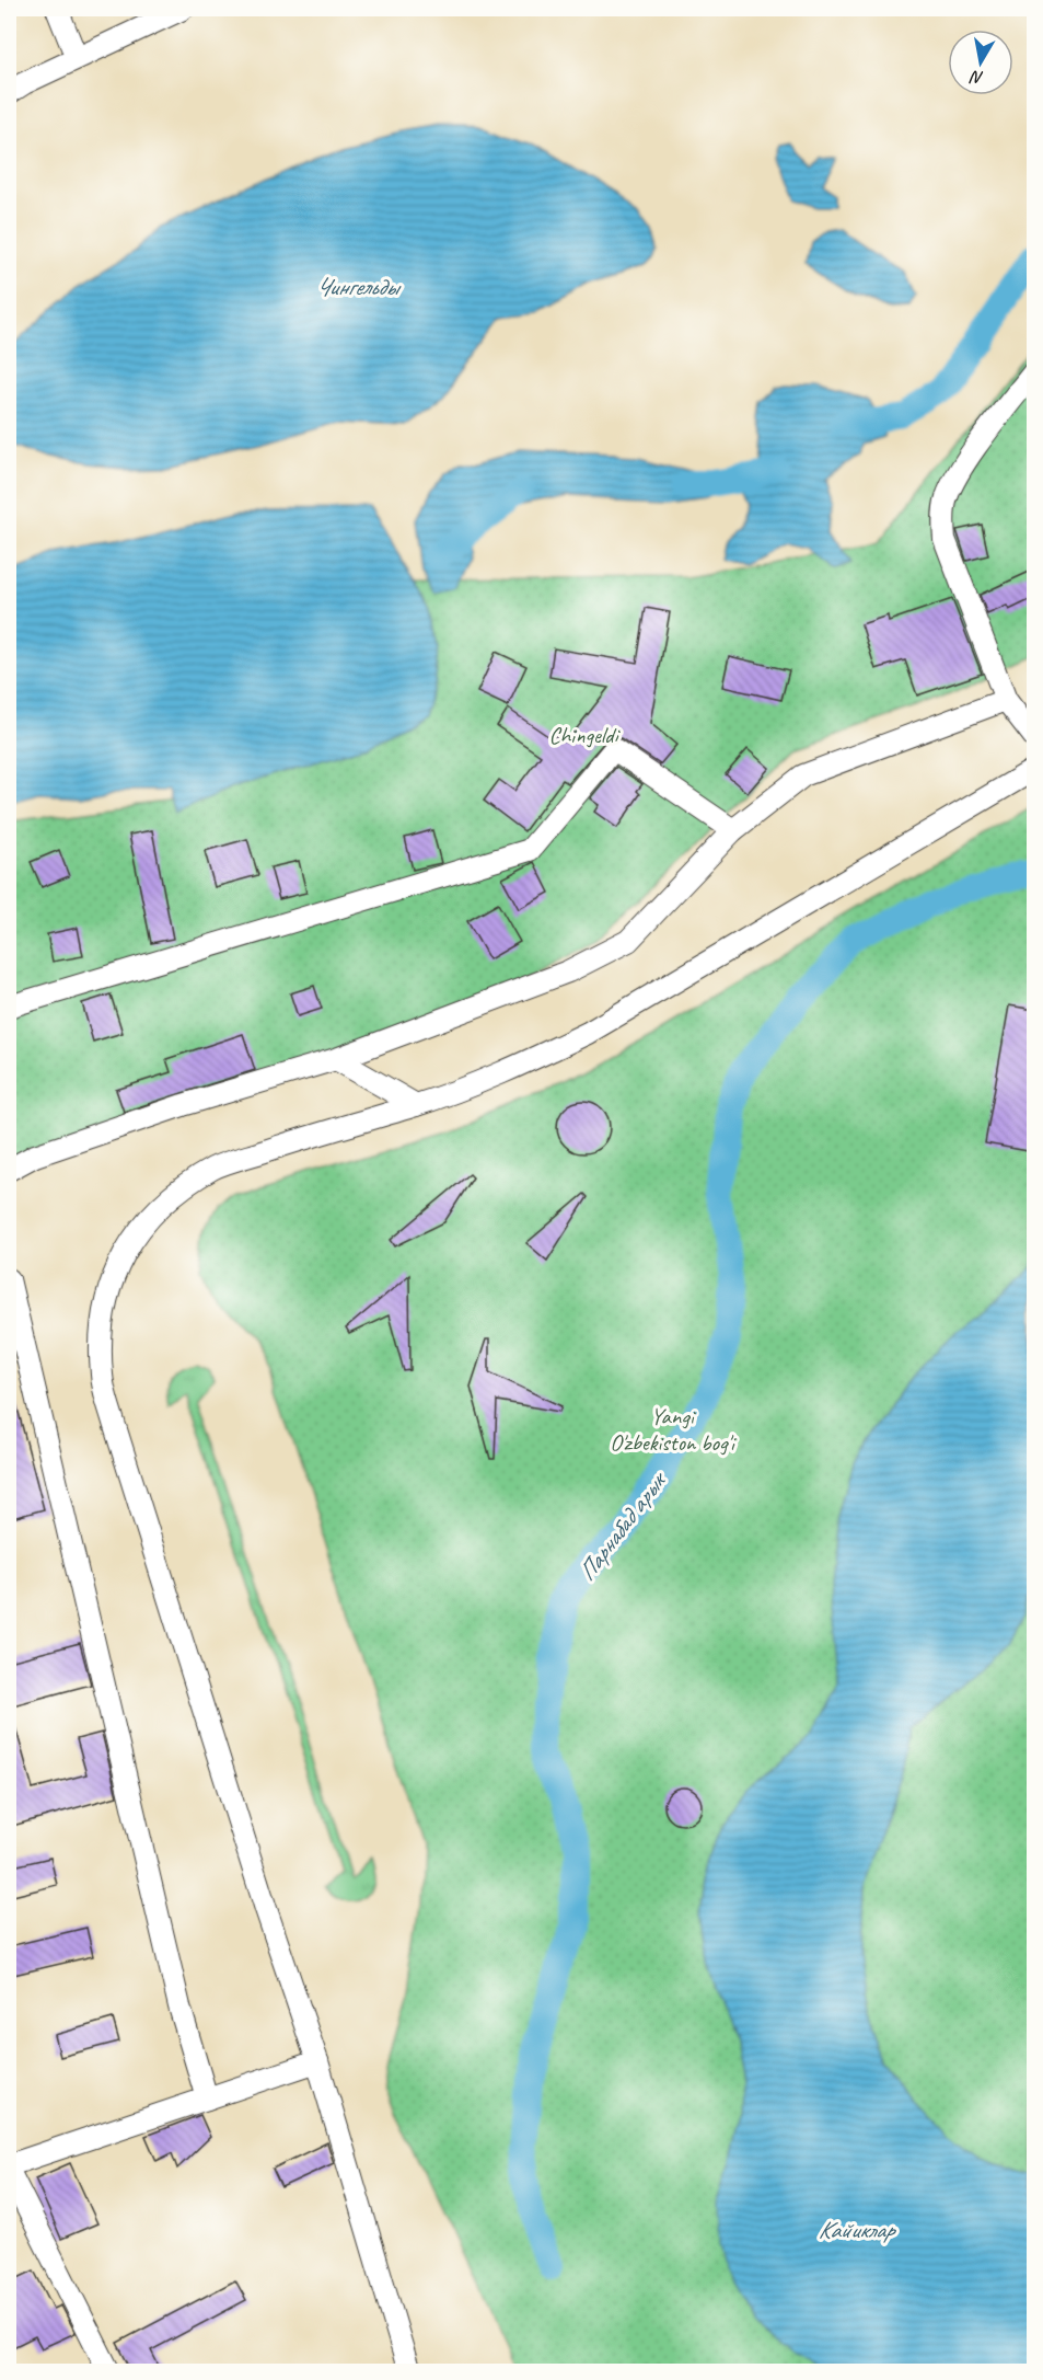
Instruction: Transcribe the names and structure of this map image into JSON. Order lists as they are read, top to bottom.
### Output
{
  "water": ["Чингельды", "Парнабад арык", "Кайиклар"],
  "parks": ["Chingeldi", "Yangi O'zbekiston bog'i"],
  "north": "bottom"
}
